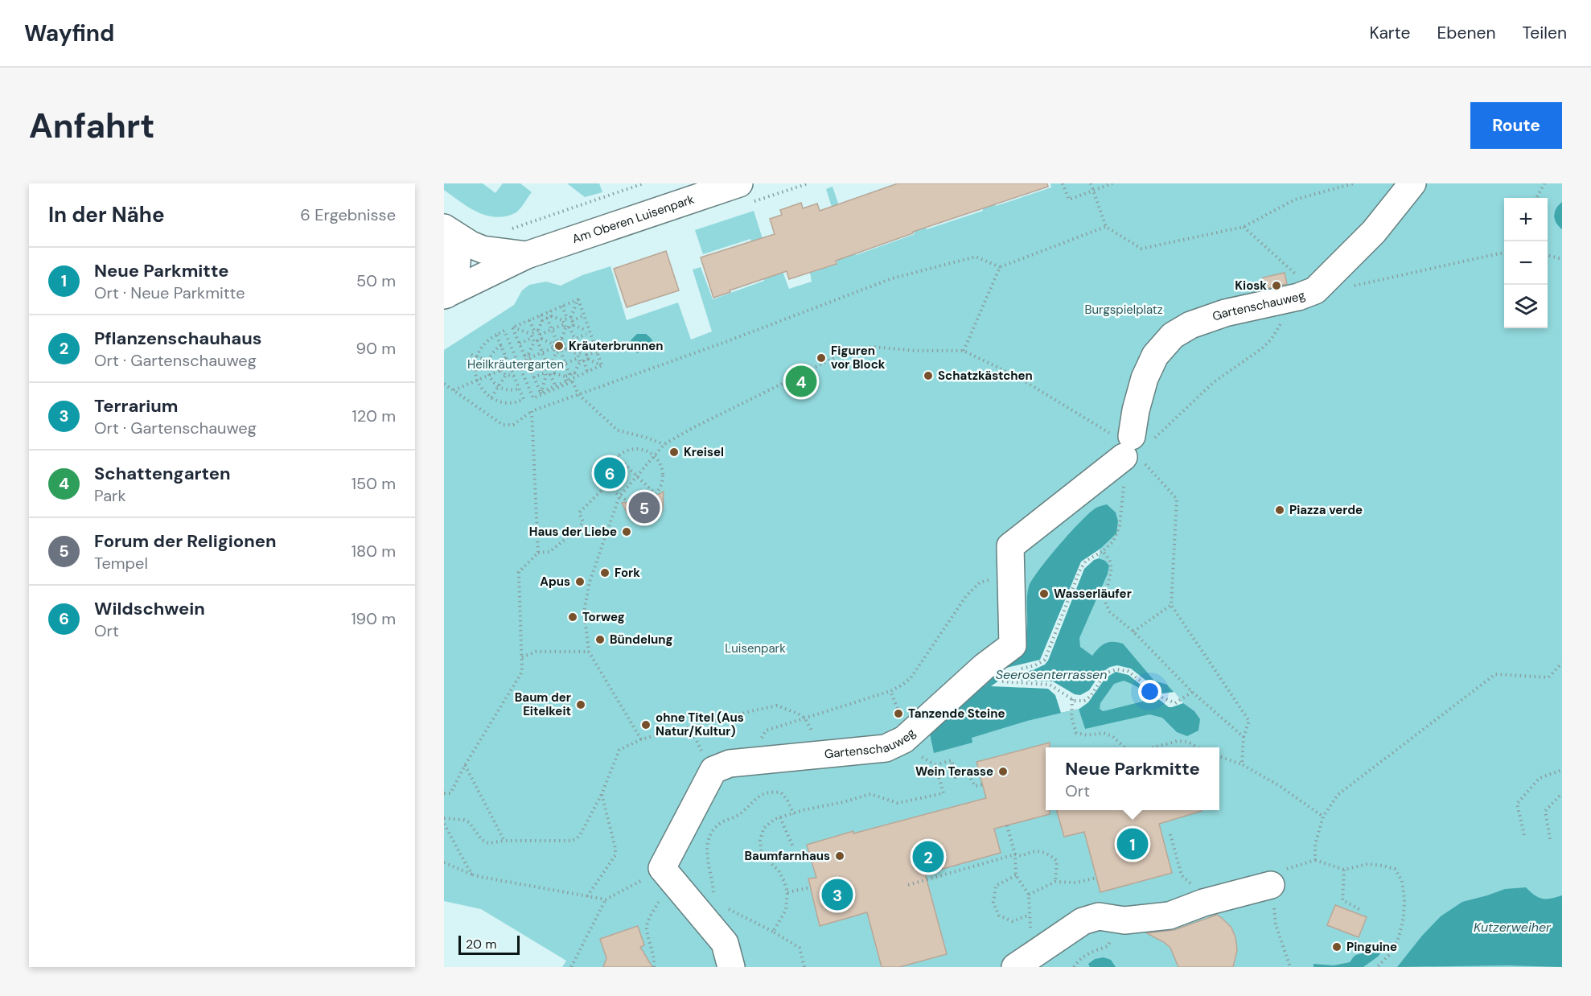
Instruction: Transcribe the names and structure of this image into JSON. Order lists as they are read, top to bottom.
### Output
{
  "streets": {
    "street": ["Am Oberen Luisenpark", "Gartenschauweg"]
  },
  "water": ["Seerosenterrassen", "Kutzerweiher"],
  "parks": ["Burgspielplatz", "Heilkräutergarten", "Luisenpark"],
  "places": [
    "Kiosk",
    "Kräuterbrunnen",
    "Figuren vor Block",
    "Schatzkästchen",
    "Kreisel",
    "Piazza verde",
    "Haus der Liebe",
    "Fork",
    "Apus",
    "Wasserläufer",
    "Torweg",
    "Bündelung",
    "Baum der Eitelkeit",
    "Tanzende Steine",
    "ohne Titel (Aus Natur/Kultur)",
    "Wein Terasse",
    "Baumfarnhaus",
    "Pinguine"
  ],
  "scale_bar": "20 m",
  "page": {
    "header": "Wayfind",
    "nav": ["Karte", "Ebenen", "Teilen"],
    "buttons": "Route",
    "title": "Anfahrt",
    "heading": ["In der Nähe", "6 Ergebnisse"],
    "map_buttons": ["+", "−"],
    "list": [
      {
        "mark": "1",
        "name": "Neue Parkmitte",
        "note": "Ort · Neue Parkmitte",
        "value": "50 m"
      },
      {
        "mark": "2",
        "name": "Pflanzenschauhaus",
        "note": "Ort · Gartenschauweg",
        "value": "90 m"
      },
      {
        "mark": "3",
        "name": "Terrarium",
        "note": "Ort · Gartenschauweg",
        "value": "120 m"
      },
      {
        "mark": "4",
        "name": "Schattengarten",
        "note": "Park",
        "value": "150 m"
      },
      {
        "mark": "5",
        "name": "Forum der Religionen",
        "note": "Tempel",
        "value": "180 m"
      },
      {
        "mark": "6",
        "name": "Wildschwein",
        "note": "Ort",
        "value": "190 m"
      }
    ],
    "pins": [
      "4",
      "6",
      "5",
      "1",
      "2",
      "3"
    ],
    "popup": ["Neue Parkmitte", "Ort"],
    "scale": "20 m"
  }
}
